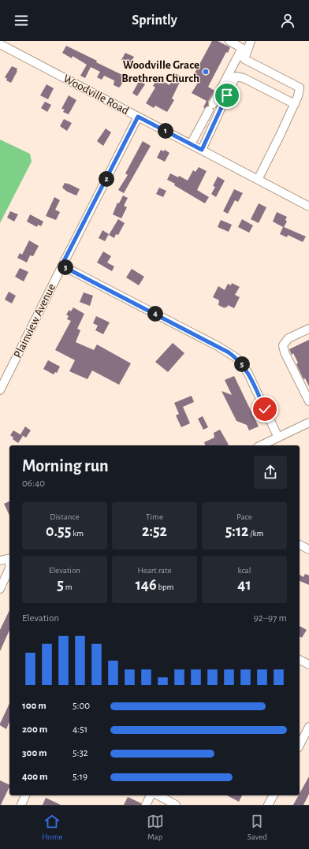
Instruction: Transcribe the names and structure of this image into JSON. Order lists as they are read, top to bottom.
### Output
{
  "streets": {
    "street": ["Woodville Road", "Plainview Avenue"]
  },
  "crossings": [
    ["Woodville Road", "Plainview Avenue"]
  ],
  "places": ["Woodville Grace Brethren Church"],
  "page": {
    "header": "Sprintly",
    "pins": [
      "1",
      "2",
      "3",
      "4",
      "5"
    ],
    "heading": ["Morning run", "06:40"],
    "stats": [
      ["Distance", "0.55 km"],
      ["Time", "2:52"],
      ["Pace", "5:12 /km"],
      ["Elevation", "5 m"],
      ["Heart rate", "146 bpm"],
      ["kcal", "41"]
    ],
    "chart": ["Elevation", "92–97 m"],
    "list": [
      {
        "name": "100 m",
        "note": "5:00"
      },
      {
        "name": "200 m",
        "note": "4:51"
      },
      {
        "name": "300 m",
        "note": "5:32"
      },
      {
        "name": "400 m",
        "note": "5:19"
      }
    ],
    "tabs": ["Home", "Map", "Saved"]
  }
}
